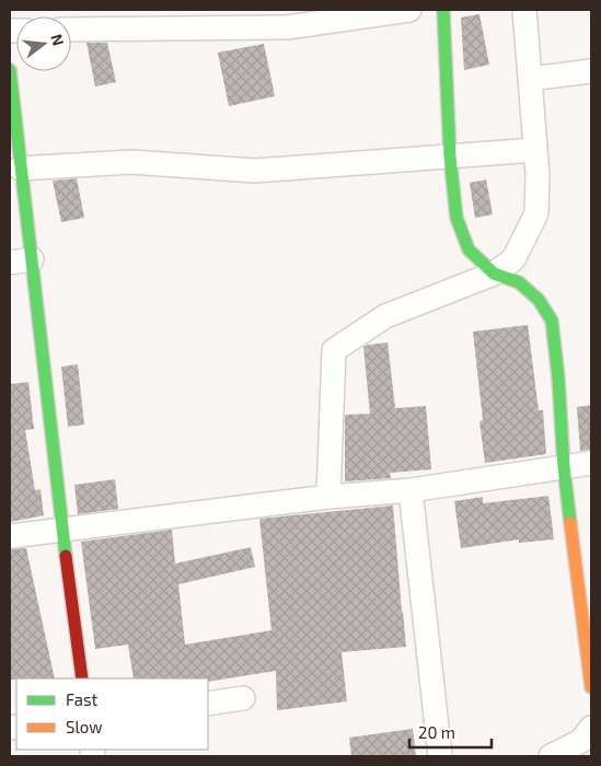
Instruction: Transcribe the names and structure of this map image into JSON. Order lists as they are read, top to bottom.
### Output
{
  "legend": ["Fast", "Slow"],
  "scale_bar": "20 m",
  "north": "right"
}
